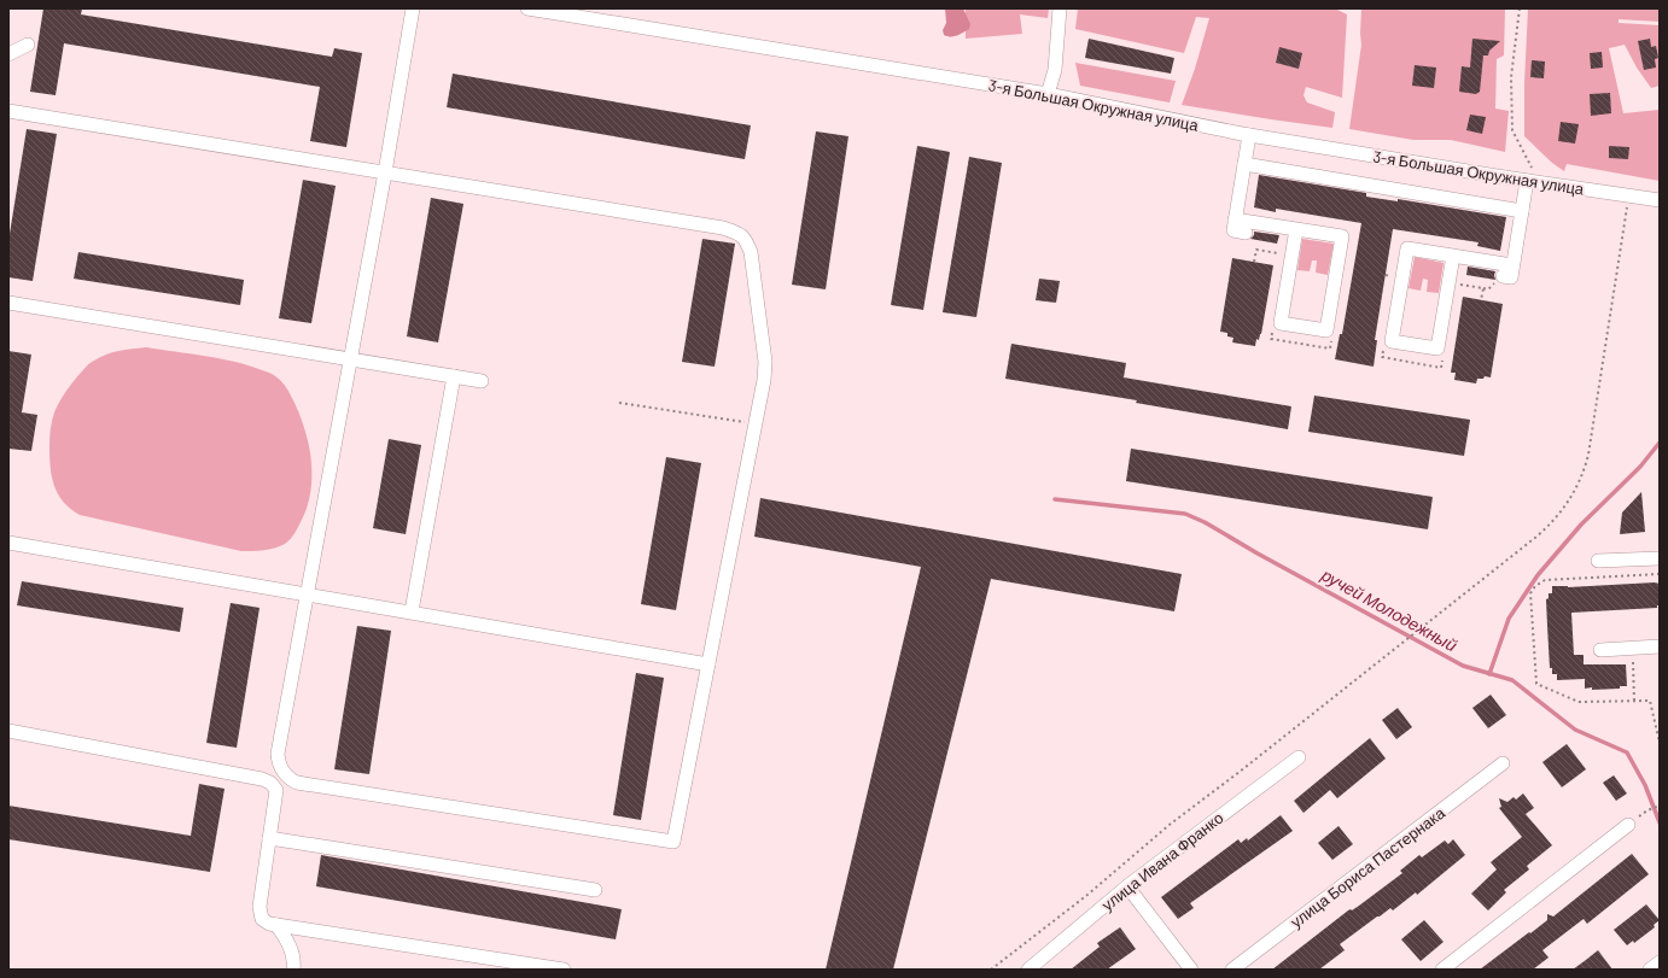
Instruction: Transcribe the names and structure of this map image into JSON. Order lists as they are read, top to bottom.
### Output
{
  "streets": {
    "street": ["3-я Большая Окружная улица", "улица Ивана Франко", "улица Бориса Пастернака"]
  },
  "water": ["ручей Молодежный"]
}
